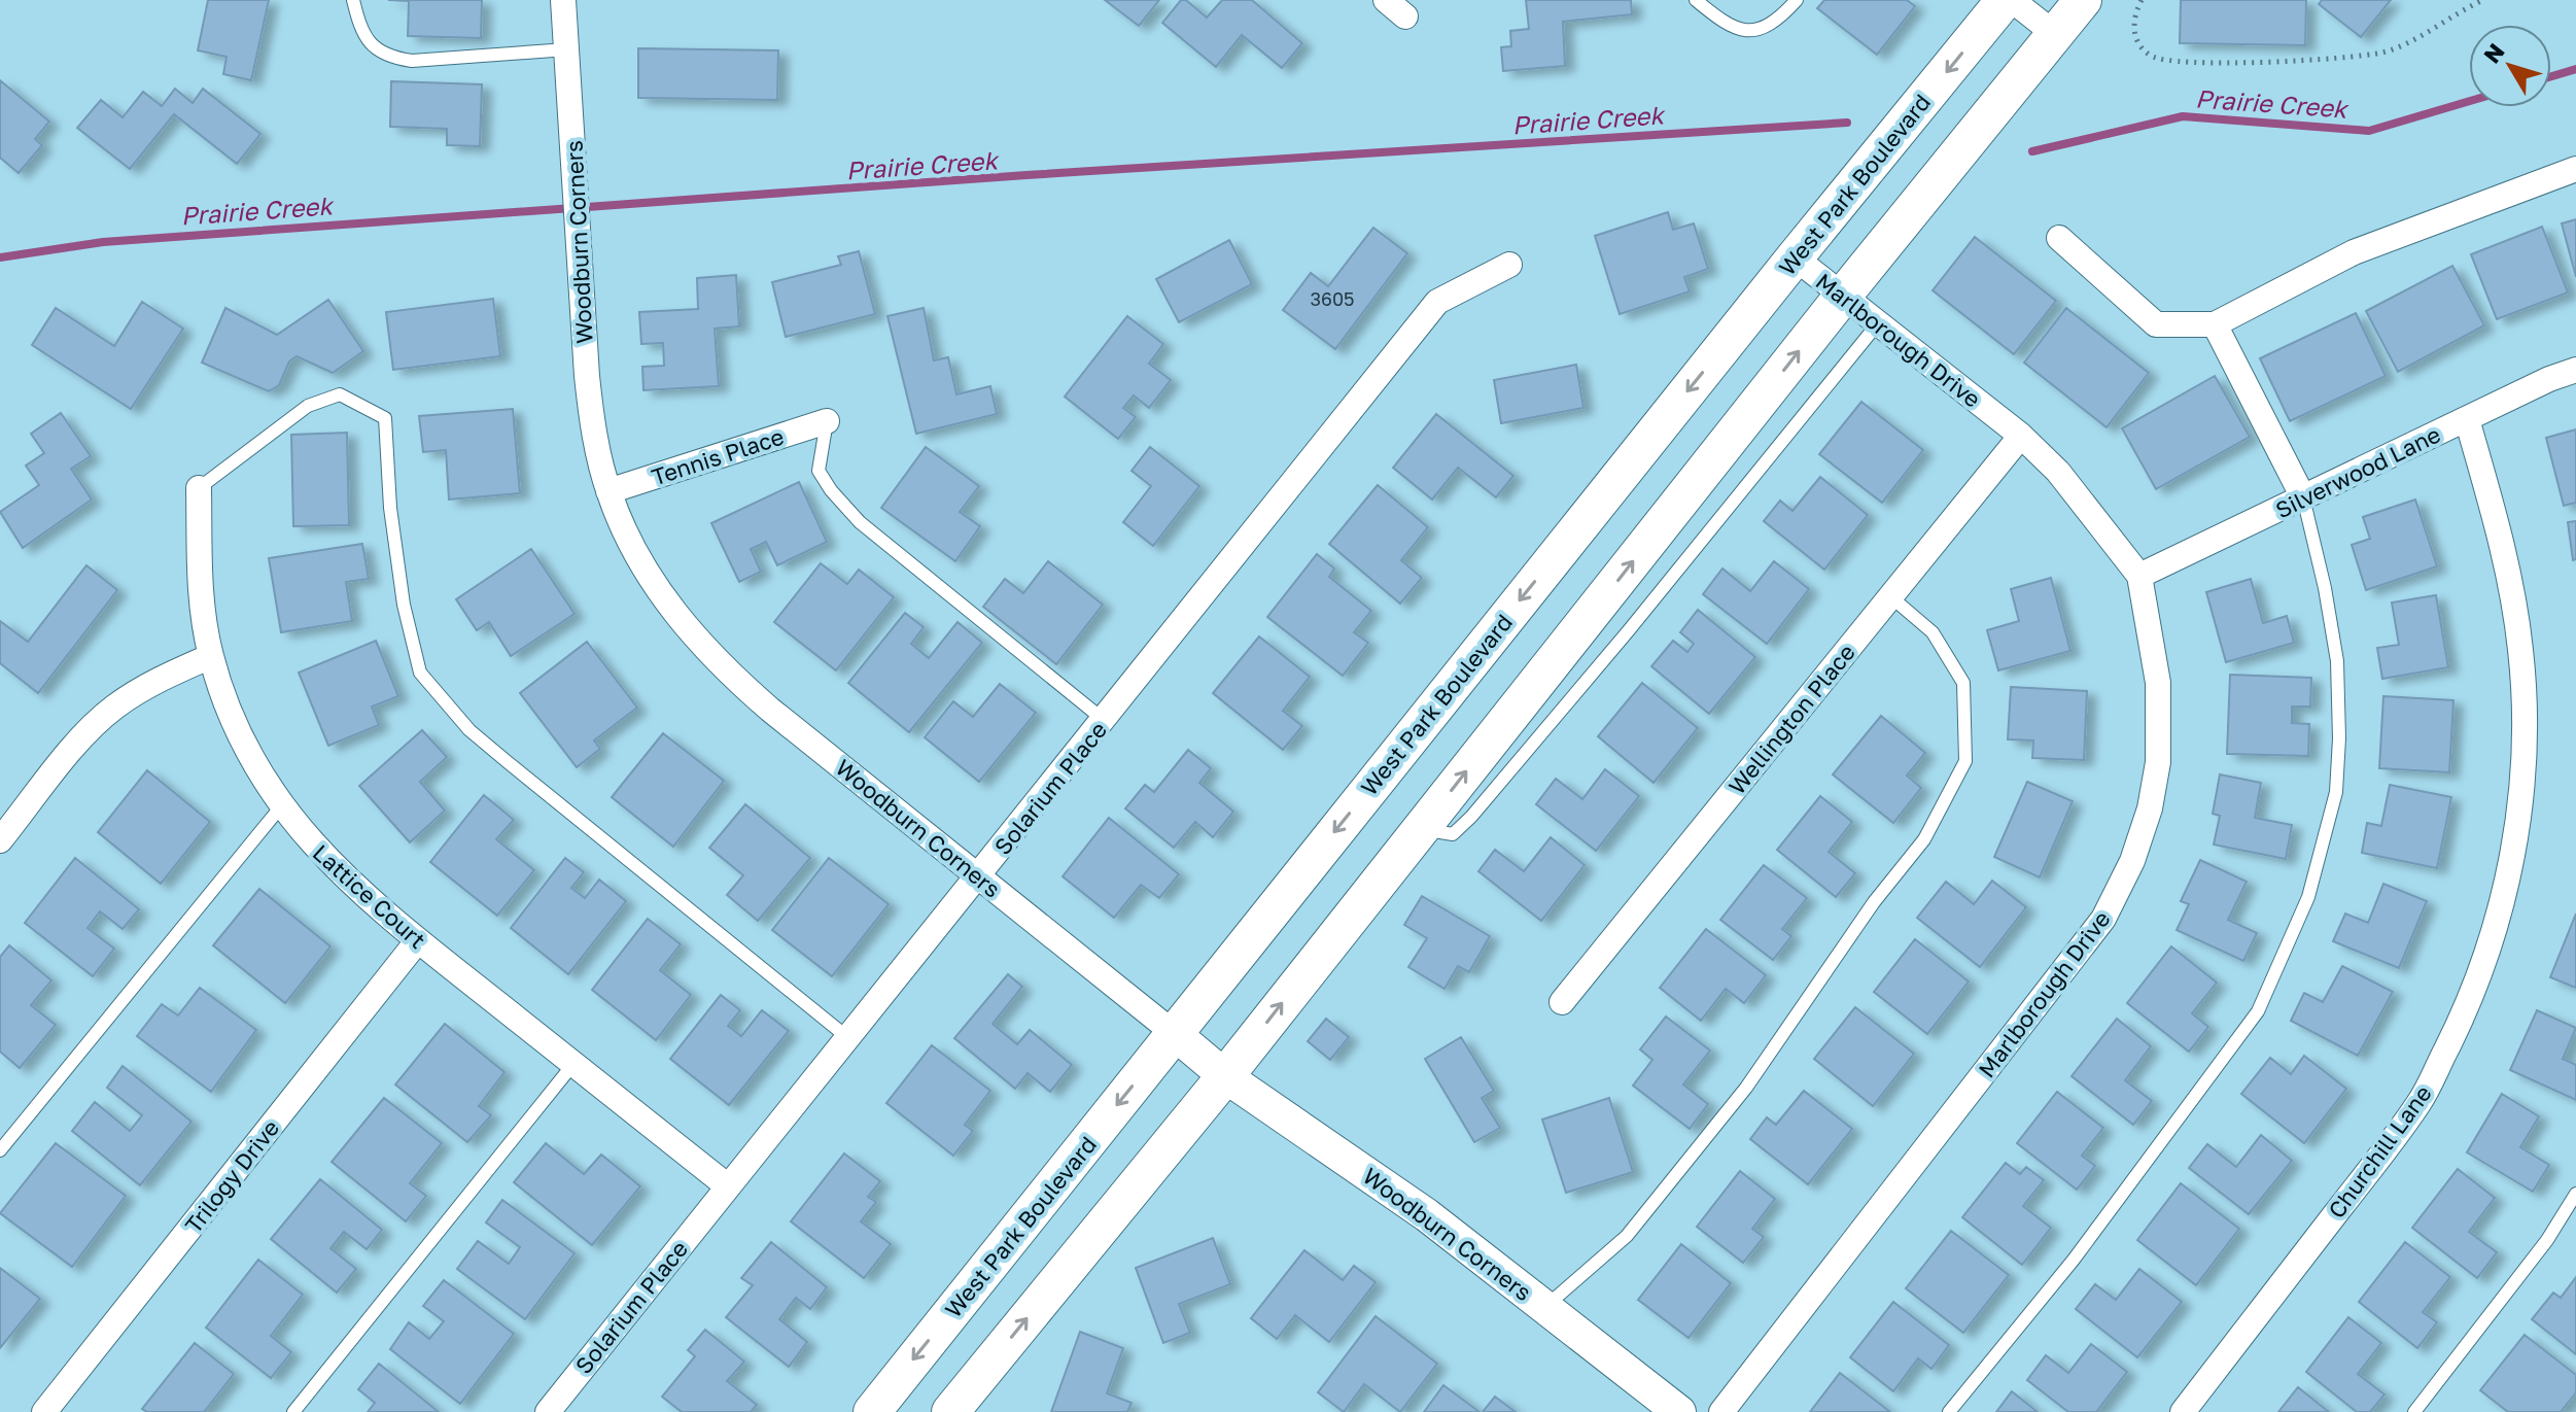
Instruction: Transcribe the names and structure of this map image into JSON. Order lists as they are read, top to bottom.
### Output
{
  "streets": {
    "main road": ["West Park Boulevard"],
    "street": [
      "Woodburn Corners",
      "Marlborough Drive",
      "Tennis Place",
      "Silverwood Lane",
      "Wellington Place",
      "Solarium Place",
      "Lattice Court",
      "Churchill Lane",
      "Trilogy Drive"
    ]
  },
  "crossings": [
    ["West Park Boulevard", "Woodburn Corners"],
    ["West Park Boulevard", "Marlborough Drive"],
    ["Woodburn Corners", "Tennis Place"],
    ["Woodburn Corners", "Solarium Place"],
    ["Marlborough Drive", "Silverwood Lane"],
    ["Marlborough Drive", "Wellington Place"],
    ["Silverwood Lane", "Churchill Lane"],
    ["Solarium Place", "Lattice Court"],
    ["Lattice Court", "Trilogy Drive"]
  ],
  "water": ["Prairie Creek"],
  "house_numbers": ["3605"],
  "north": "top left"
}
